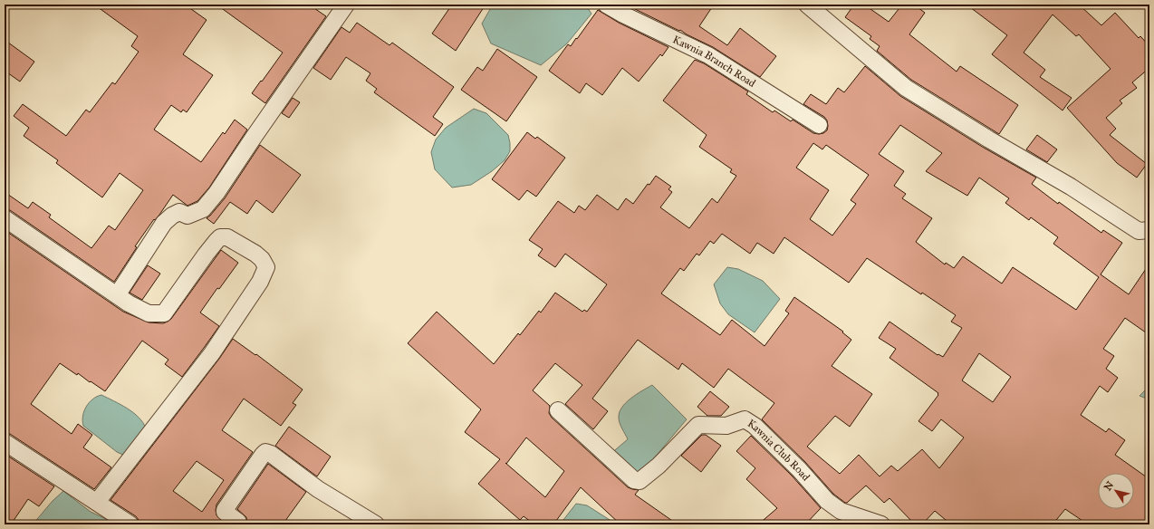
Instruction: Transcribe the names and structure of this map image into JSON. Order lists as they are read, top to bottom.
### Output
{
  "streets": {
    "street": ["Kawnia Branch Road", "Kawnia Club Road"]
  },
  "north": "top left"
}
